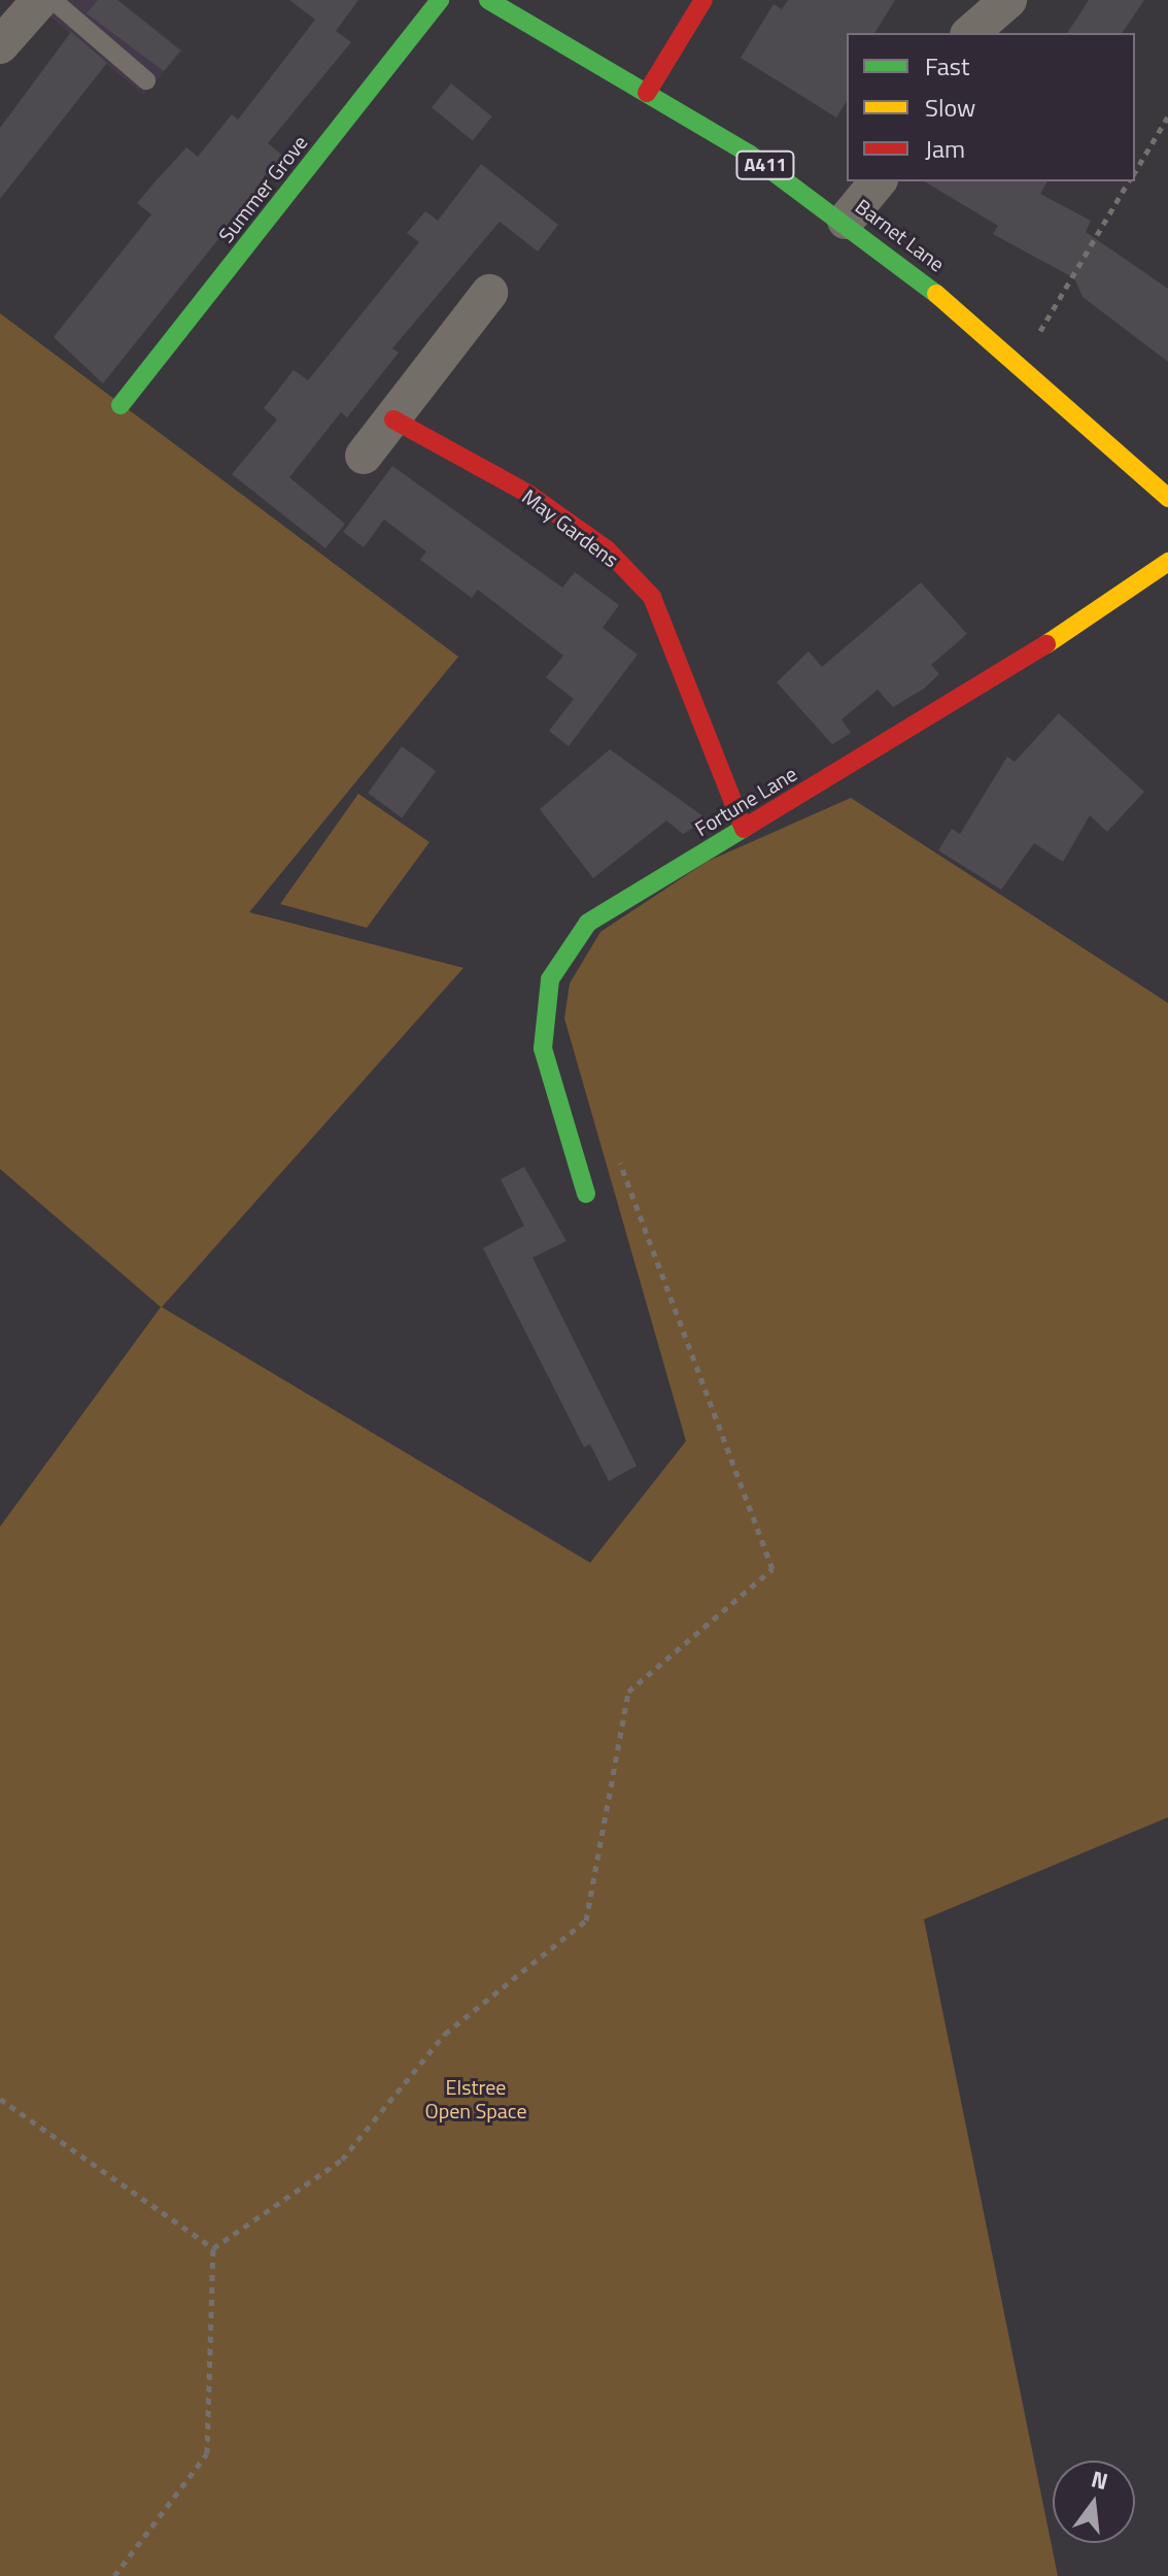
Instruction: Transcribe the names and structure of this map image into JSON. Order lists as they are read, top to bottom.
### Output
{
  "streets": {
    "street": [
      "A411",
      "Summer Grove",
      "Barnet Lane",
      "May Gardens",
      "Fortune Lane"
    ]
  },
  "crossings": [
    ["May Gardens", "Fortune Lane"]
  ],
  "parks": ["Elstree Open Space"],
  "legend": ["Fast", "Slow", "Jam"],
  "north": "top"
}
